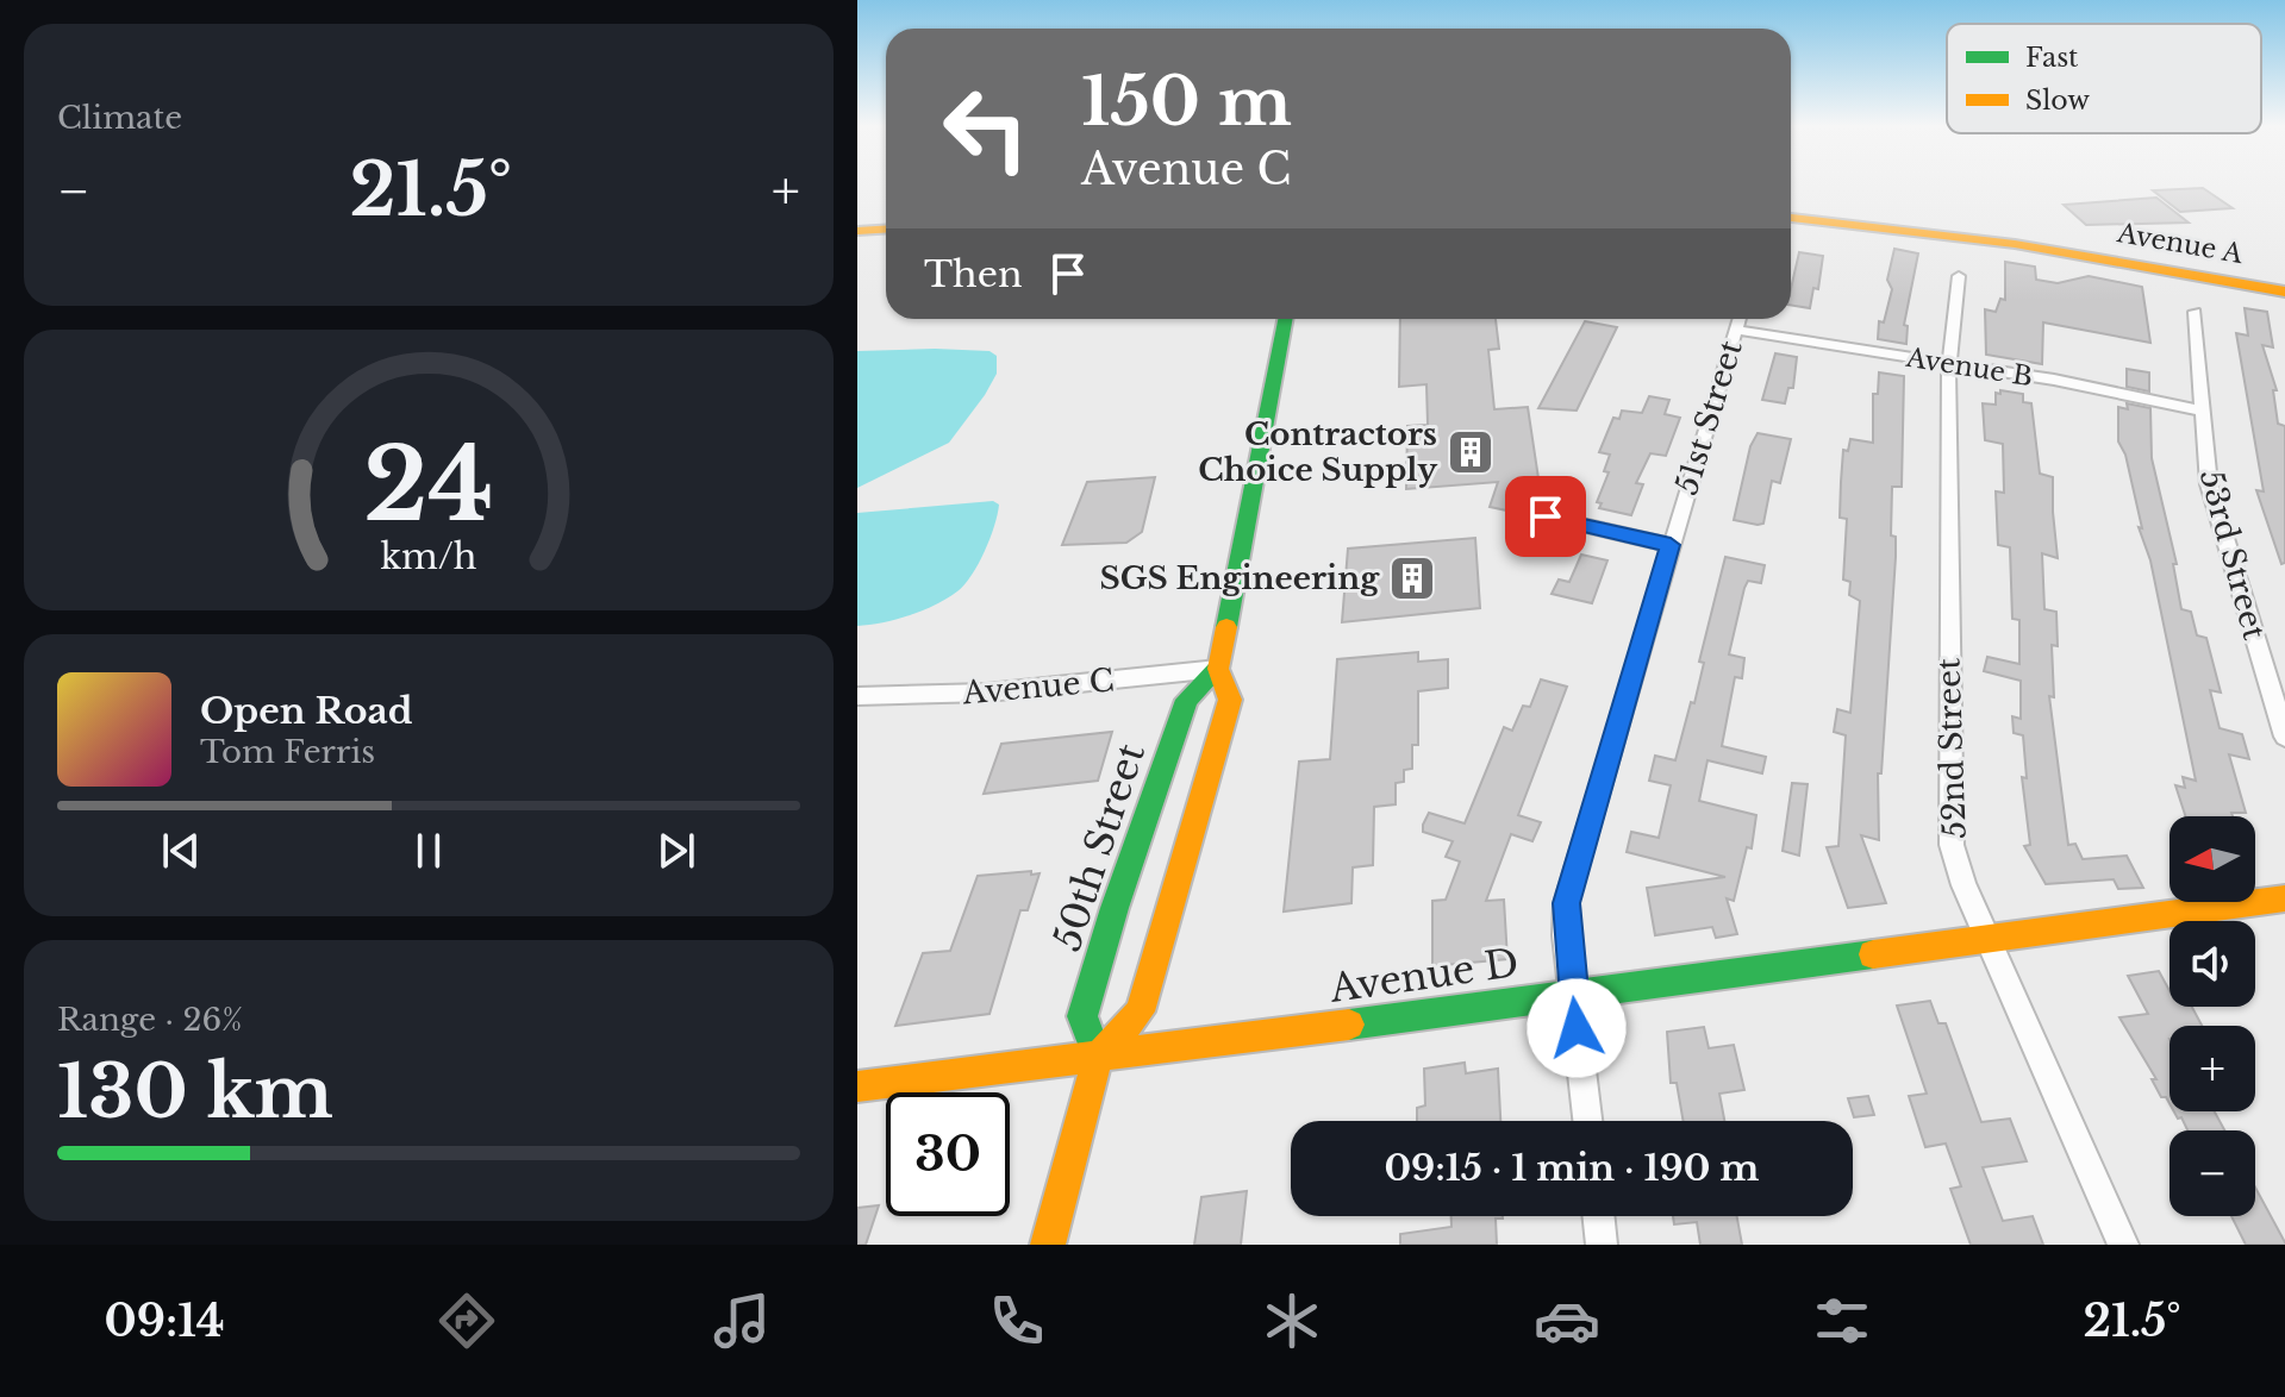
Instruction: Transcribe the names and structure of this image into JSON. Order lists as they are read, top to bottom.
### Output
{
  "streets": {
    "main road": ["Avenue A", "50th Street", "Avenue D"],
    "street": [
      "Avenue B",
      "51st Street",
      "53rd Street",
      "Avenue C",
      "52nd Street"
    ]
  },
  "crossings": [
    ["Avenue B", "51st Street"],
    ["Avenue B", "53rd Street"],
    ["Avenue B", "52nd Street"],
    ["51st Street", "Avenue D"],
    ["Avenue C", "50th Street"],
    ["52nd Street", "Avenue D"],
    ["50th Street", "Avenue D"]
  ],
  "places": {
    "building": ["Contractors Choice Supply", "SGS Engineering"]
  },
  "legend": ["Fast", "Slow"],
  "north": "left",
  "page": {
    "tile": [
      "Climate",
      ["Range · 26%", "130 km"]
    ],
    "turn": ["150 m", "Avenue C"],
    "heat": ["−", "21.5°", "+"],
    "then": "Then",
    "song": ["Open Road", "Tom Ferris"],
    "map_buttons": ["+", "−"],
    "limit": "30",
    "trip": "09:15 · 1 min · 190 m",
    "tabs": ["09:14", "21.5°"],
    "gauge": ["24", "km/h"]
  }
}
